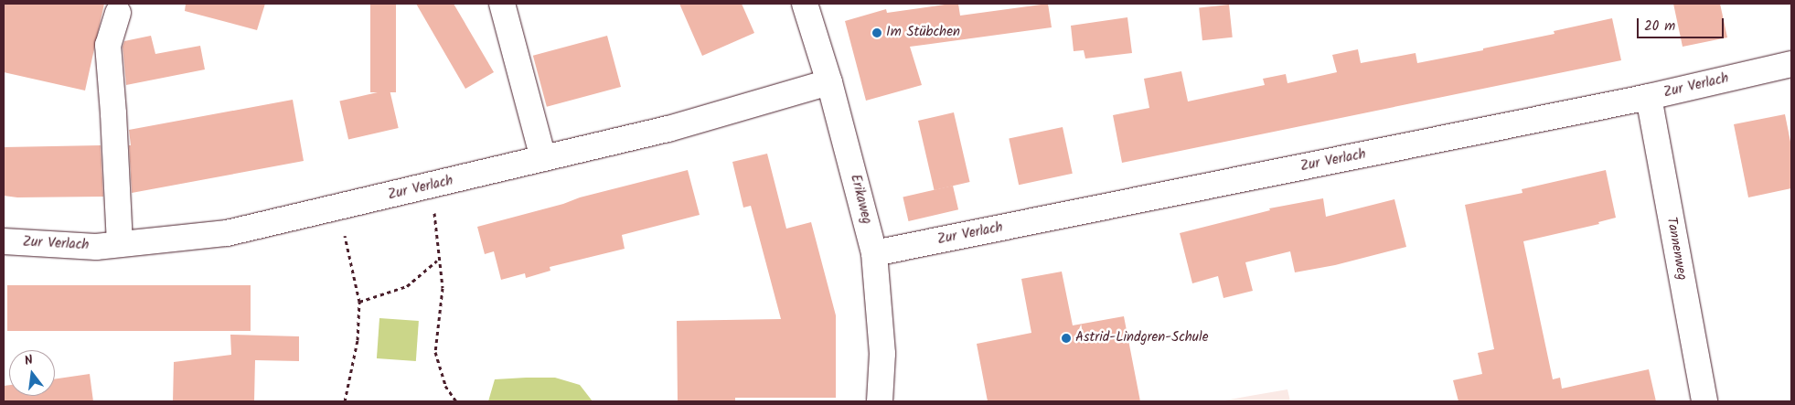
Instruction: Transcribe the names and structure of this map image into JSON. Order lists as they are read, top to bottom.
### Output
{
  "streets": {
    "street": ["Zur Verlach", "Erikaweg", "Tannenweg"]
  },
  "crossings": [
    ["Zur Verlach", "Erikaweg"],
    ["Zur Verlach", "Tannenweg"]
  ],
  "places": ["Im Stübchen", "Astrid-Lindgren-Schule"],
  "scale_bar": "20 m",
  "north": "top"
}
